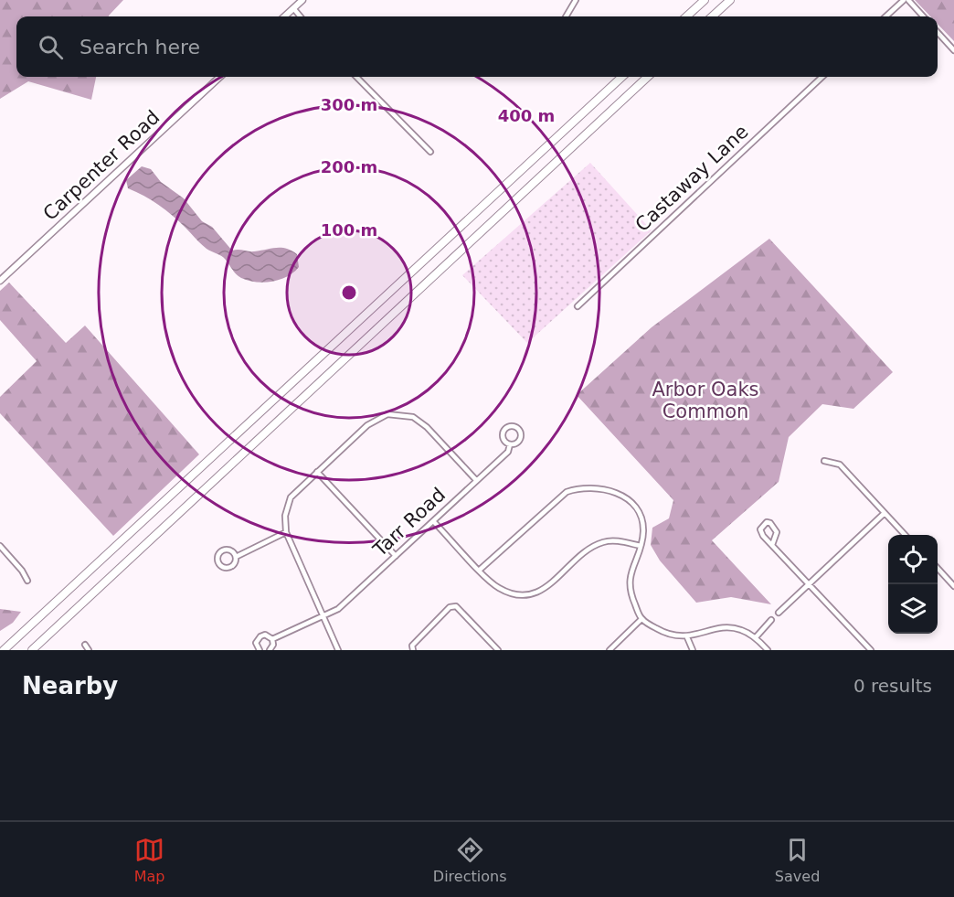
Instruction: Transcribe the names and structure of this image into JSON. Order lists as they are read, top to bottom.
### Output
{
  "streets": {
    "main road": ["Carpenter Road"],
    "street": ["Castaway Lane", "Tarr Road"]
  },
  "parks": ["Arbor Oaks Common"],
  "page": {
    "search": "Search here",
    "heading": ["Nearby", "0 results"],
    "nav": ["Map", "Directions", "Saved"]
  },
  "rings": [
    "300 m",
    "400 m",
    "200 m",
    "100 m"
  ]
}
